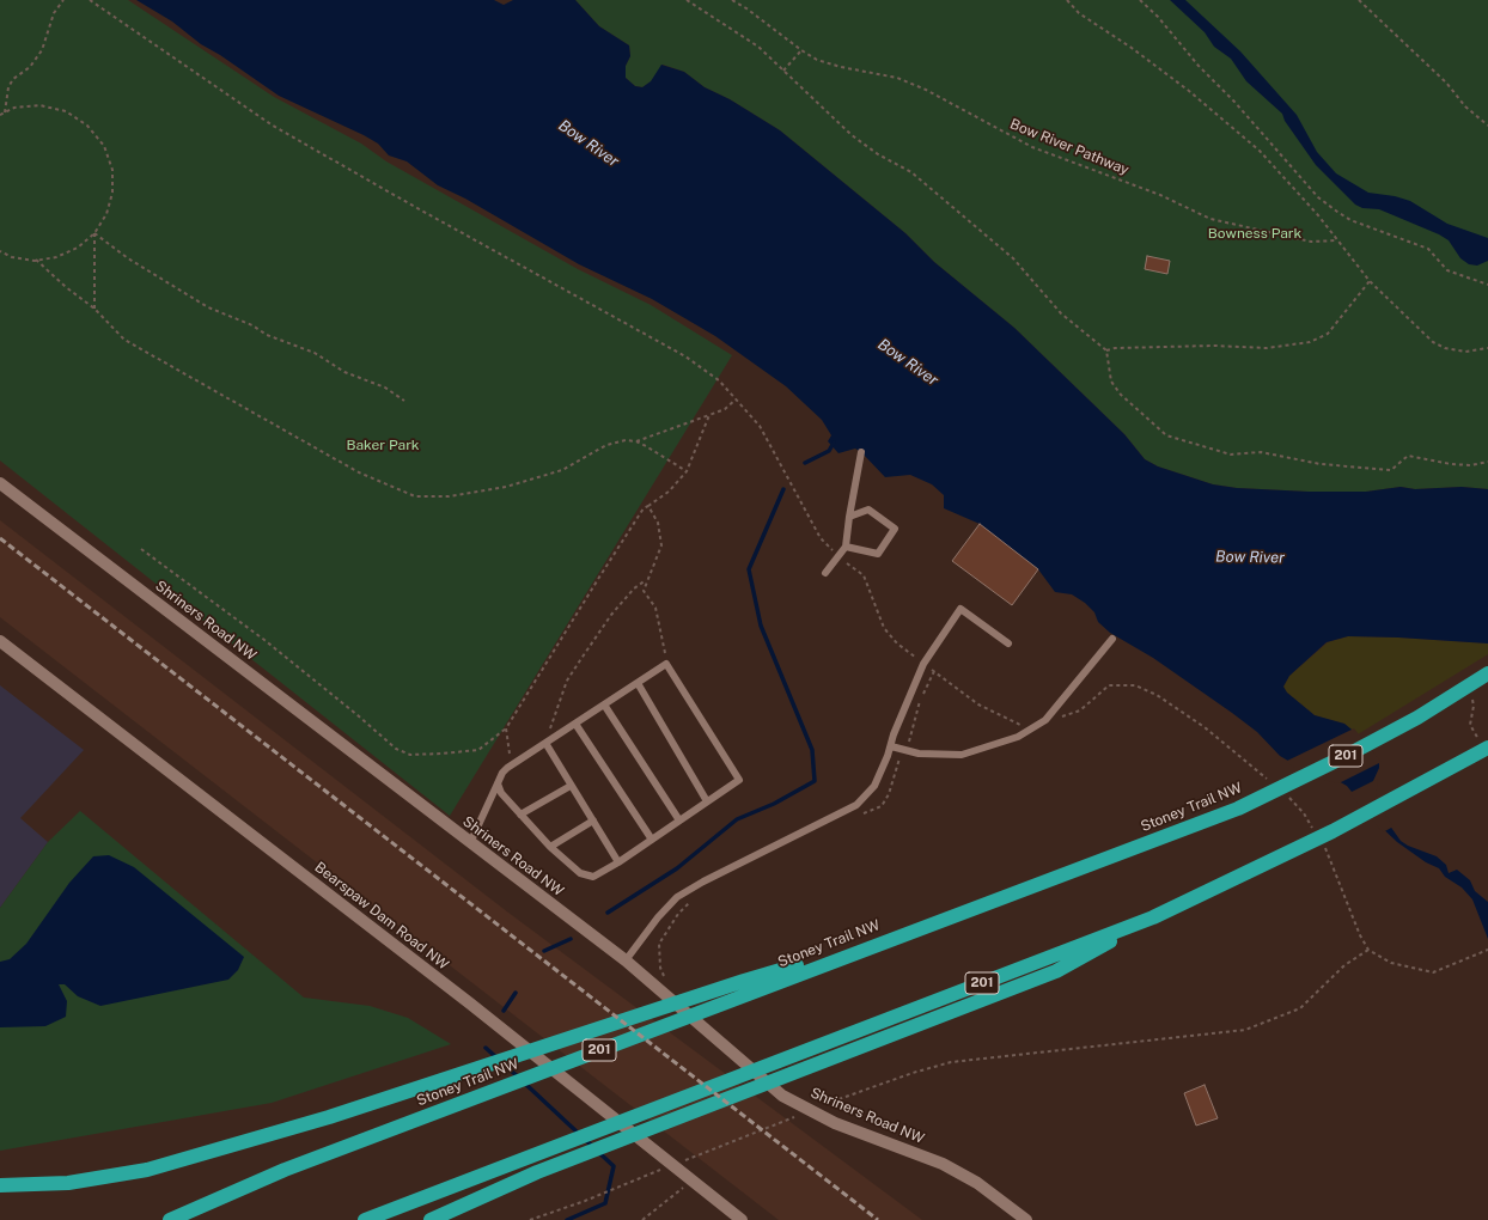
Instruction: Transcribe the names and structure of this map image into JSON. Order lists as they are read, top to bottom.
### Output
{
  "streets": {
    "highway": ["201", "Stoney Trail NW"],
    "street": ["Shriners Road NW", "Bearspaw Dam Road NW"],
    "path": ["Bow River Pathway"]
  },
  "water": ["Bow River"],
  "parks": ["Bowness Park", "Baker Park"]
}
